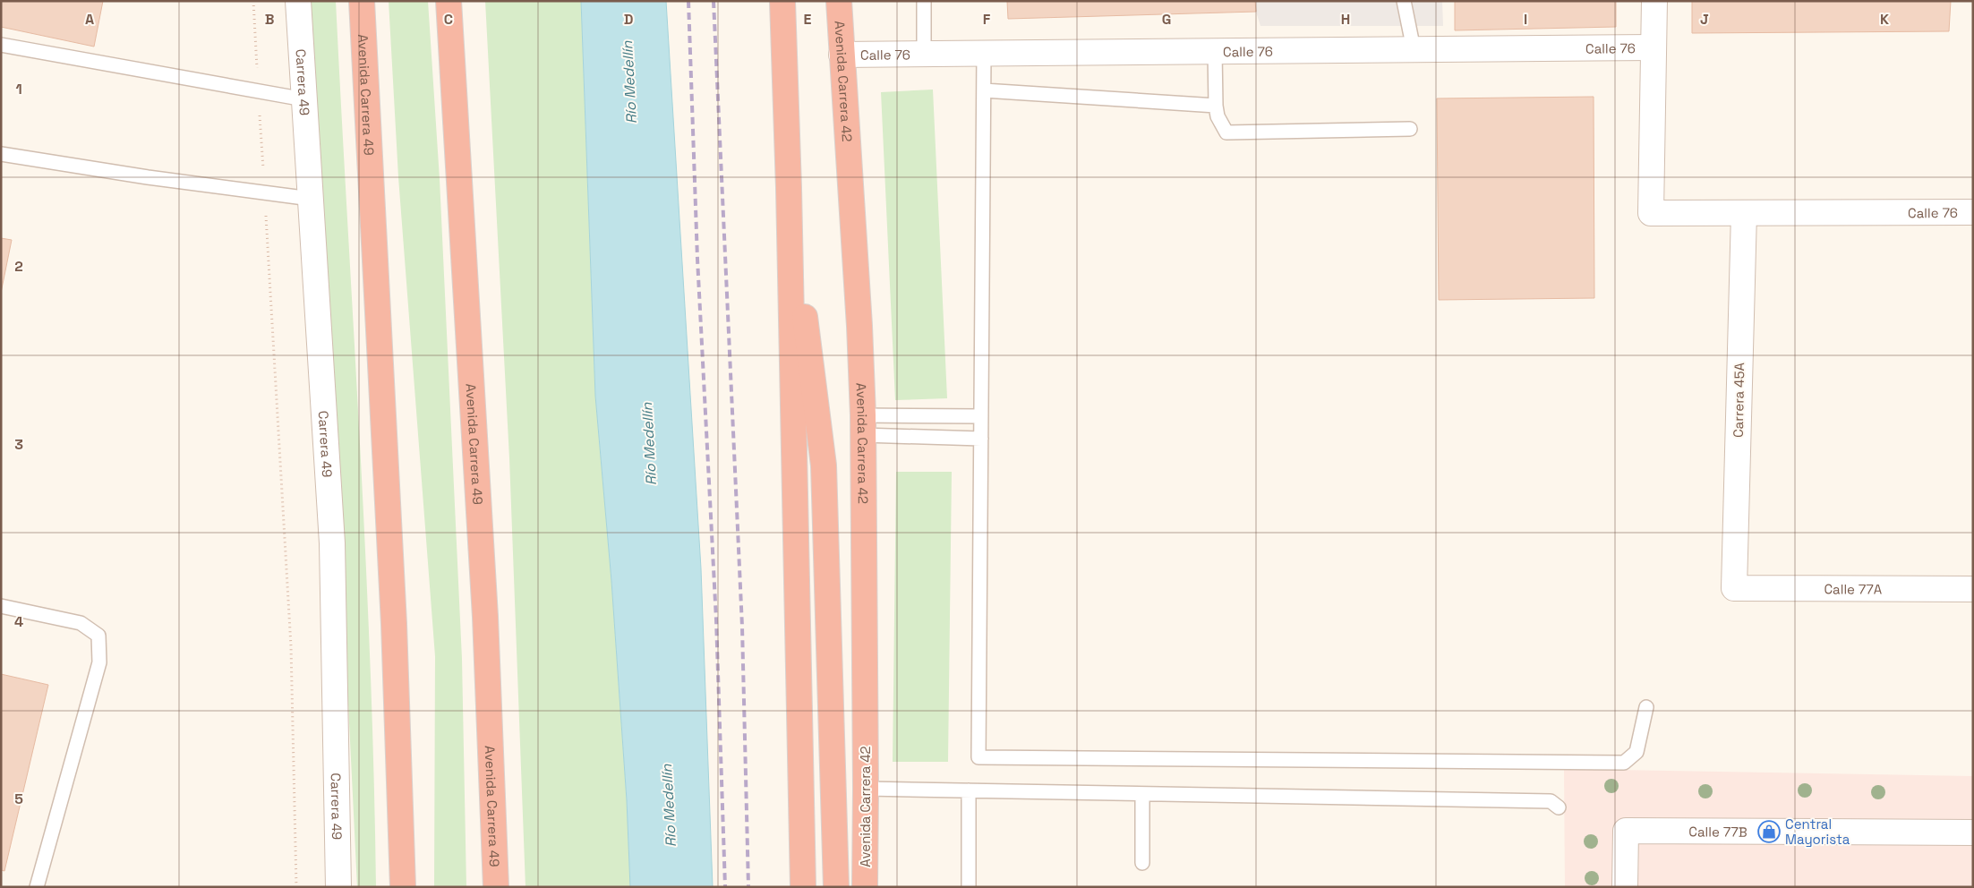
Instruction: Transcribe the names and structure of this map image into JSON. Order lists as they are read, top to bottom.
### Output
{
  "streets": {
    "highway": ["Avenida Carrera 42", "Avenida Carrera 49"],
    "street": [
      "Calle 76",
      "Carrera 49",
      "Carrera 45A",
      "Calle 77A",
      "Calle 77B"
    ]
  },
  "crossings": [
    ["Calle 76", "Avenida Carrera 42"],
    ["Calle 76", "Carrera 45A"],
    ["Carrera 45A", "Calle 77A"]
  ],
  "water": ["Río Medellín"],
  "places": {
    "shop": ["Central Mayorista"]
  },
  "grid": {
    "columns": [
      "A",
      "B",
      "C",
      "D",
      "E",
      "F",
      "G",
      "H",
      "I",
      "J",
      "K"
    ],
    "rows": [
      "1",
      "2",
      "3",
      "4",
      "5"
    ]
  }
}
